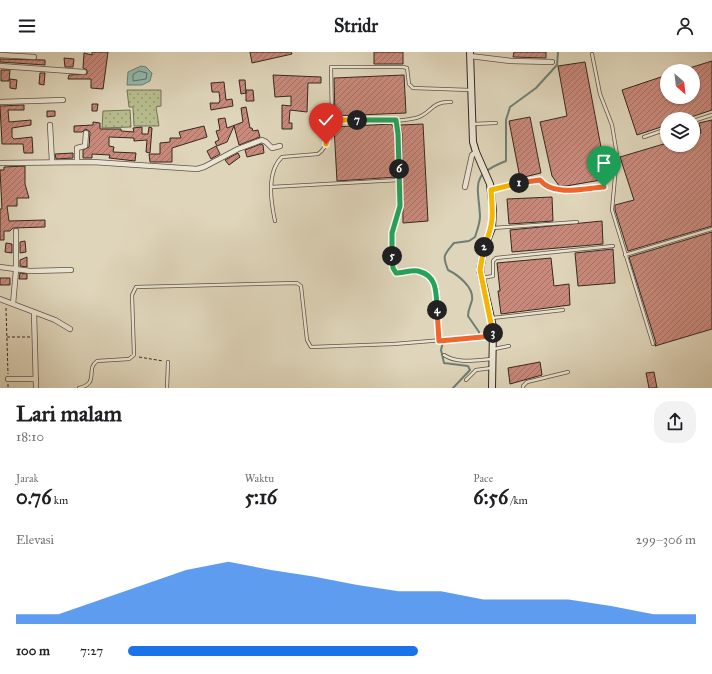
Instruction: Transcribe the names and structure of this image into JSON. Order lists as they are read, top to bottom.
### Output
{
  "north": "bottom right",
  "page": {
    "header": "Stridr",
    "pins": [
      "7",
      "6",
      "1",
      "2",
      "5",
      "4",
      "3"
    ],
    "heading": ["Lari malam", "18:10"],
    "stats": [
      ["Jarak", "0.76 km"],
      ["Waktu", "5:16"],
      ["Pace", "6:56 /km"]
    ],
    "chart": ["Elevasi", "299–306 m"],
    "list": [
      {
        "name": "100 m",
        "note": "7:27"
      }
    ]
  }
}
